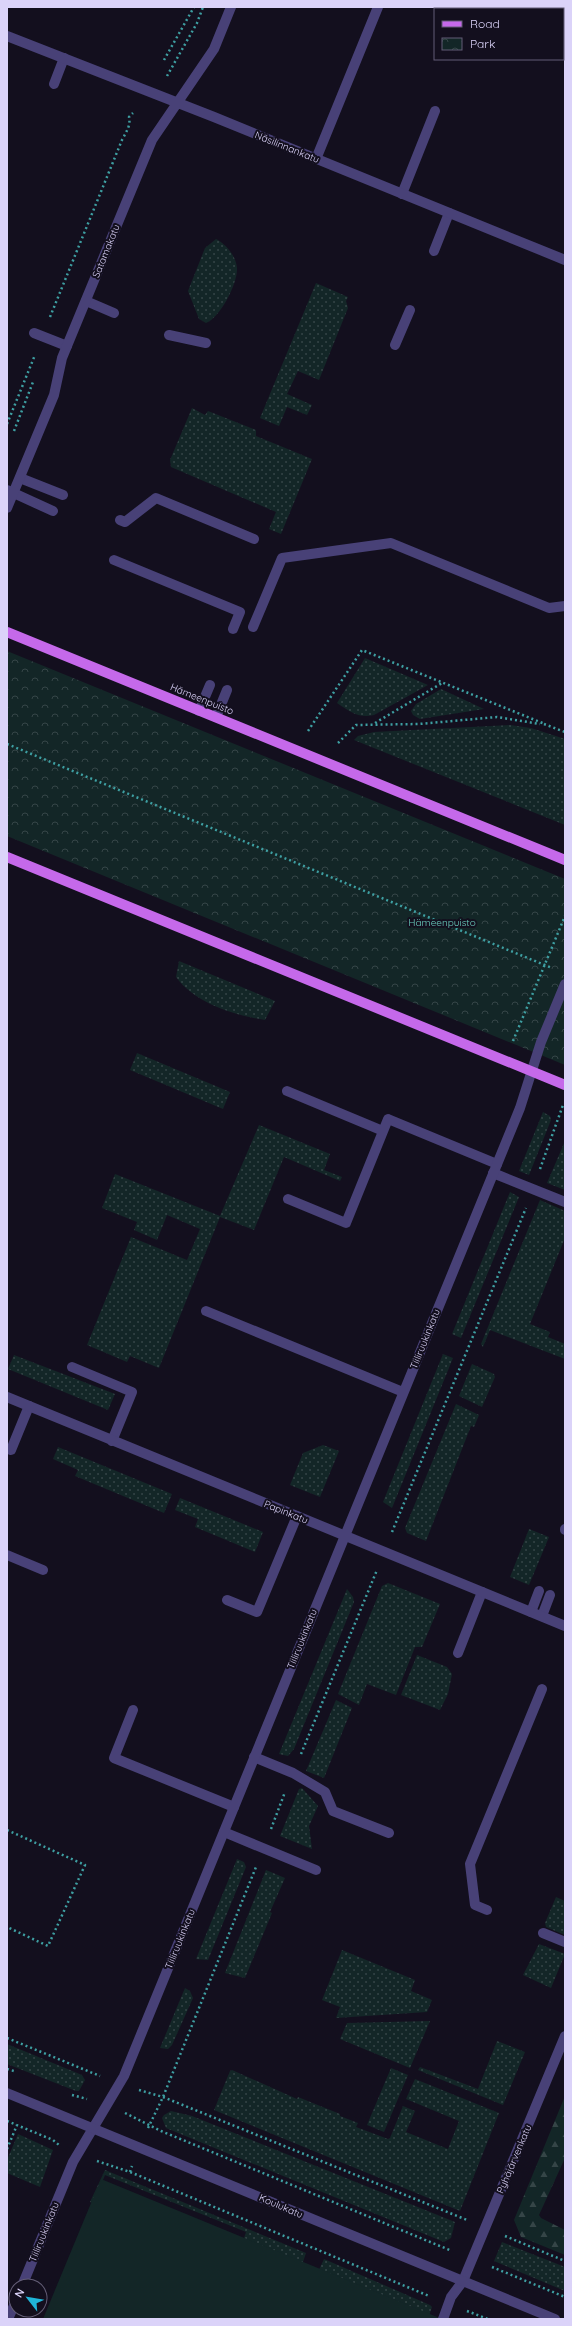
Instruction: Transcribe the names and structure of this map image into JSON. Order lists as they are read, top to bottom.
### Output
{
  "streets": {
    "main road": ["Hämeenpuisto"],
    "street": [
      "Näsilinnankatu",
      "Satamakatu",
      "Tiiliruukinkatu",
      "Papinkatu",
      "Pyhäjärvenkatu",
      "Koulukatu"
    ]
  },
  "crossings": [
    ["Näsilinnankatu", "Satamakatu"],
    ["Tiiliruukinkatu", "Papinkatu"],
    ["Tiiliruukinkatu", "Koulukatu"],
    ["Pyhäjärvenkatu", "Koulukatu"]
  ],
  "parks": ["Hämeenpuisto"],
  "legend": ["Road", "Park"],
  "north": "top left"
}
